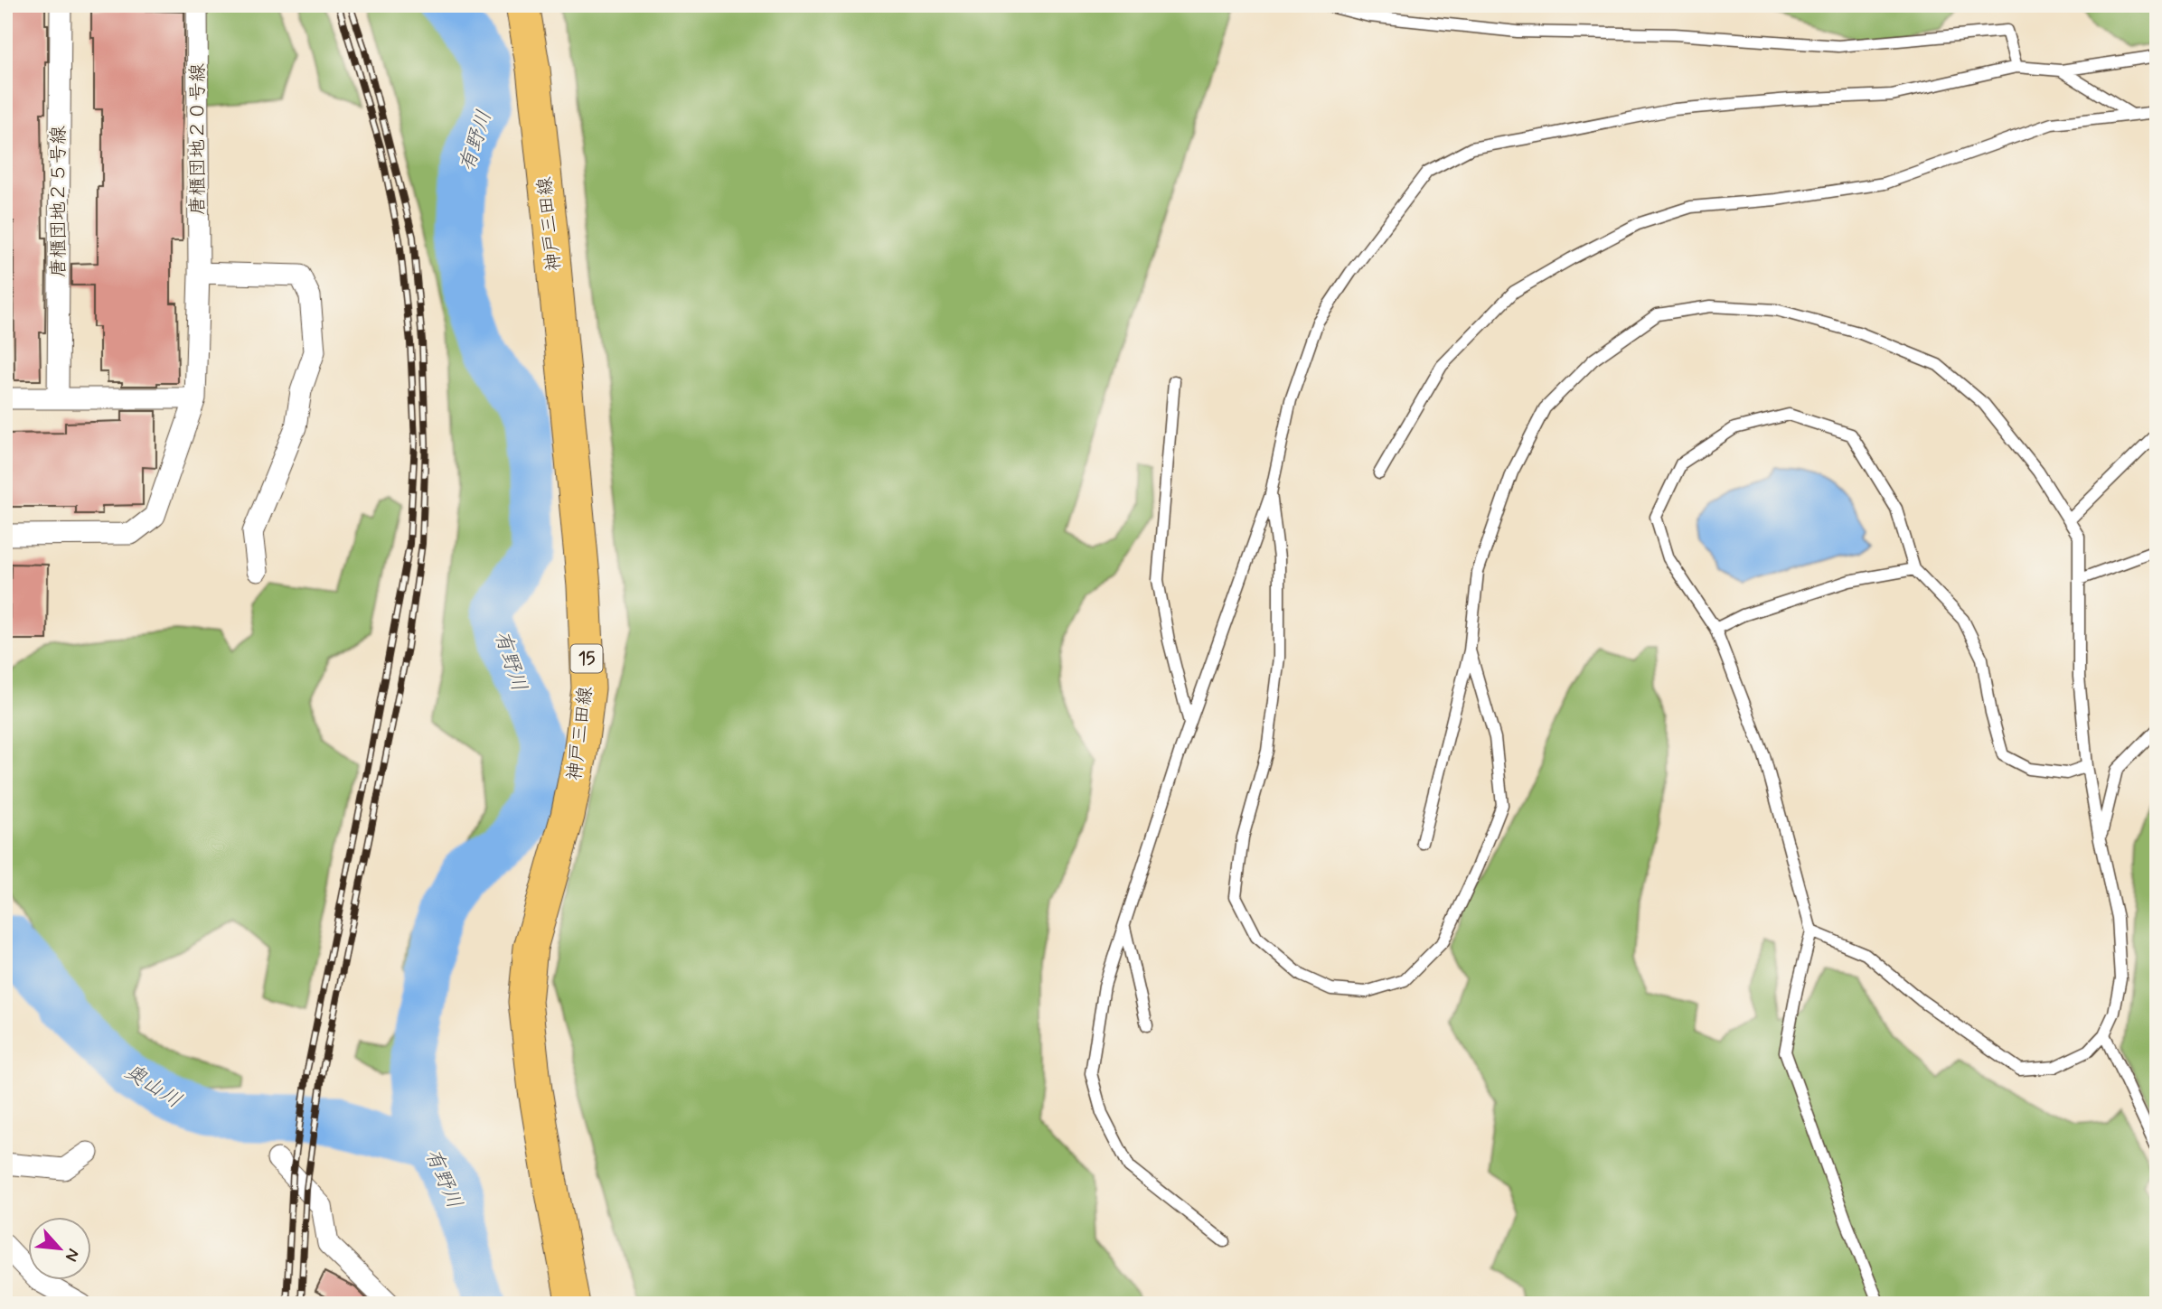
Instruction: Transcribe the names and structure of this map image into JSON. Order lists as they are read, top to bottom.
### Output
{
  "streets": {
    "main road": ["神戸三田線", "15"],
    "street": ["唐櫃団地２０号線", "唐櫃団地２５号線"]
  },
  "water": ["有野川", "奥山川"],
  "north": "bottom right"
}
